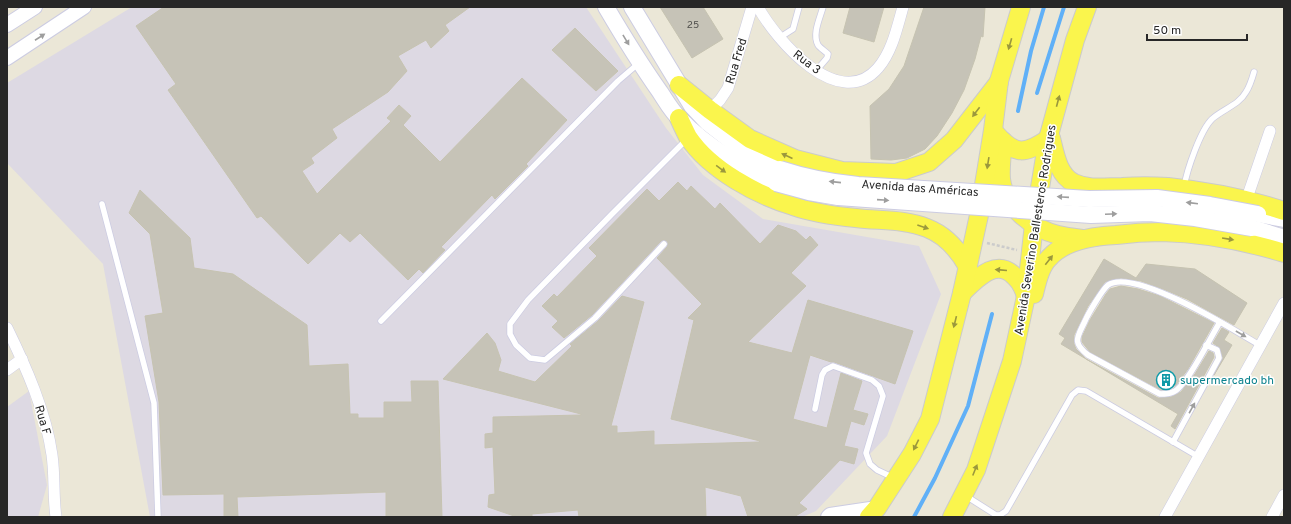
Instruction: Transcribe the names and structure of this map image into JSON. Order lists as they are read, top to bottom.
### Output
{
  "streets": {
    "main road": ["Avenida Severino Ballesteros Rodrigues"],
    "street": ["Rua Fred", "Rua 3", "Rua F"]
  },
  "places": {
    "building": ["supermercado bh"]
  },
  "house_numbers": ["25"],
  "scale_bar": "50 m"
}
